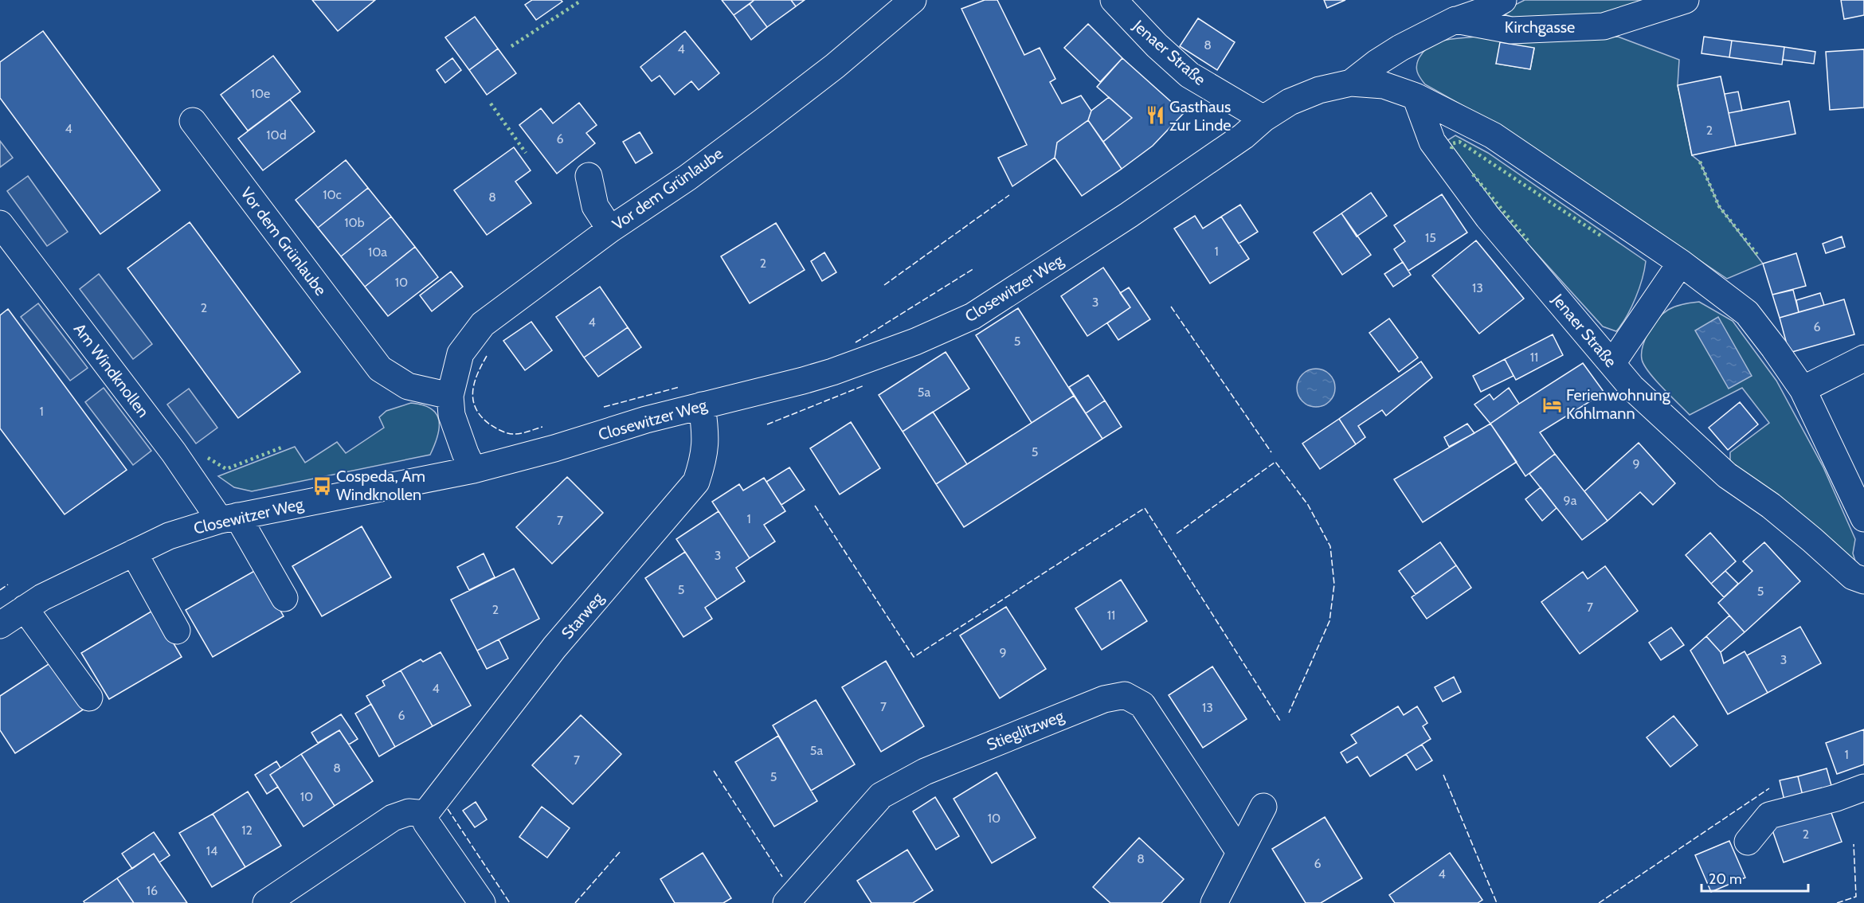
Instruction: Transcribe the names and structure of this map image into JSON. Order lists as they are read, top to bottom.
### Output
{
  "streets": {
    "street": [
      "Kirchgasse",
      "Jenaer Straße",
      "Vor dem Grünlaube",
      "Closewitzer Weg",
      "Am Windknollen",
      "Starweg",
      "Stieglitzweg"
    ]
  },
  "crossings": [
    ["Jenaer Straße", "Closewitzer Weg"],
    ["Vor dem Grünlaube", "Closewitzer Weg"],
    ["Closewitzer Weg", "Am Windknollen"],
    ["Closewitzer Weg", "Starweg"]
  ],
  "places": {
    "restaurant": ["Gasthaus zur Linde"],
    "hotel": ["Ferienwohnung Kohlmann"],
    "bus stop": ["Cospeda, Am Windknollen"]
  },
  "house_numbers": [
    "8",
    "4",
    "10e",
    "4",
    "2",
    "10d",
    "6",
    "10c",
    "8",
    "10b",
    "15",
    "1",
    "10a",
    "2",
    "10",
    "13",
    "3",
    "2",
    "4",
    "6",
    "5",
    "11",
    "5a",
    "1",
    "5",
    "9",
    "9a",
    "1",
    "7",
    "3",
    "5",
    "5",
    "7",
    "2",
    "11",
    "9",
    "3",
    "4",
    "7",
    "13",
    "6",
    "5a",
    "1",
    "7",
    "8",
    "5",
    "10",
    "10",
    "12",
    "2",
    "14",
    "8",
    "6",
    "4",
    "16"
  ],
  "scale_bar": "20 m"
}
